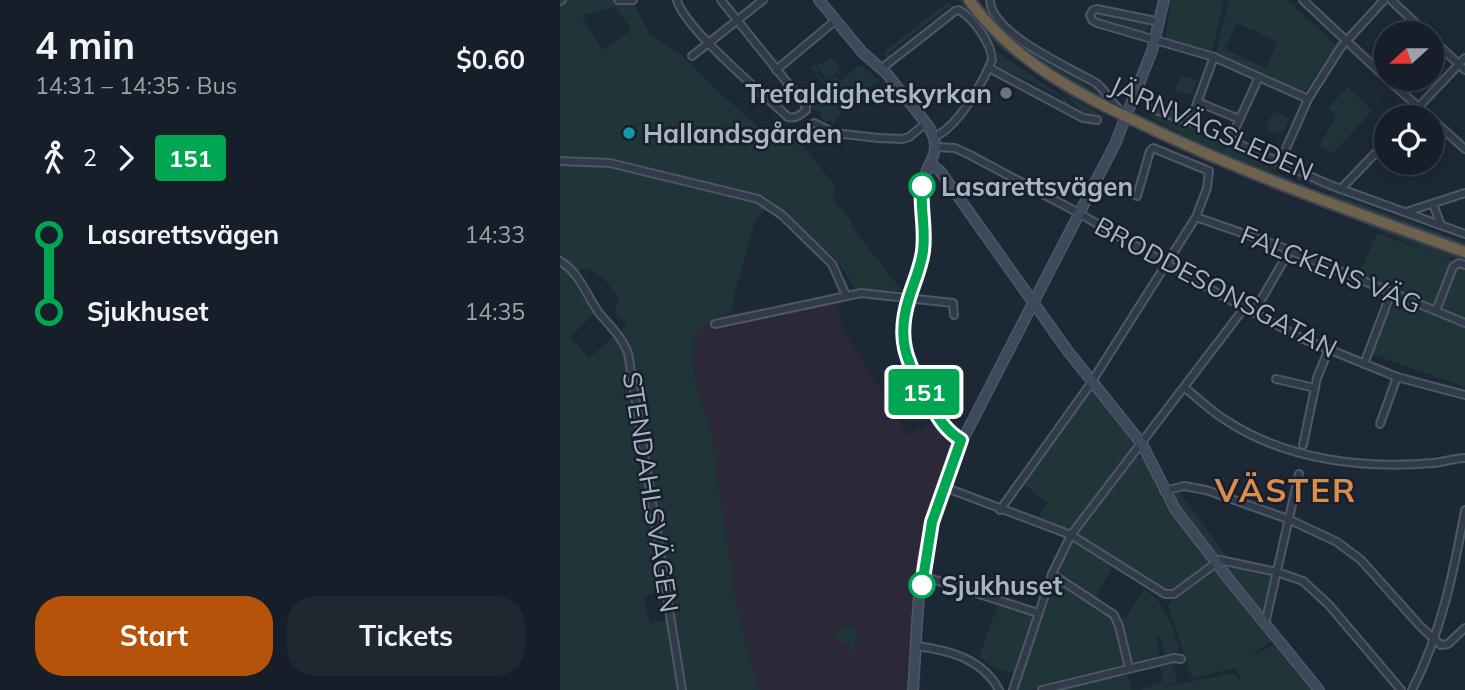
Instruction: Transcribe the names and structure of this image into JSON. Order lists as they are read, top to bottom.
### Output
{
  "streets": {
    "highway": ["JÄRNVÄGSLEDEN"],
    "street": ["FALCKENS VÄG", "BRODDESONSGATAN", "STENDAHLSVÄGEN"]
  },
  "districts": ["VÄSTER"],
  "places": [
    "Trefaldighetskyrkan",
    "Hallandsgården",
    "Lasarettsvägen",
    "Sjukhuset"
  ],
  "lines": ["bus line 151"],
  "north": "left",
  "page": {
    "heading": ["4 min", "14:31 – 14:35 · Bus", "$0.60"],
    "on_map": "151",
    "legs": ["2", "151"],
    "list": [
      {
        "name": "Lasarettsvägen",
        "value": "14:33"
      },
      {
        "name": "Sjukhuset",
        "value": "14:35"
      }
    ],
    "buttons": ["Start", "Tickets"]
  }
}
